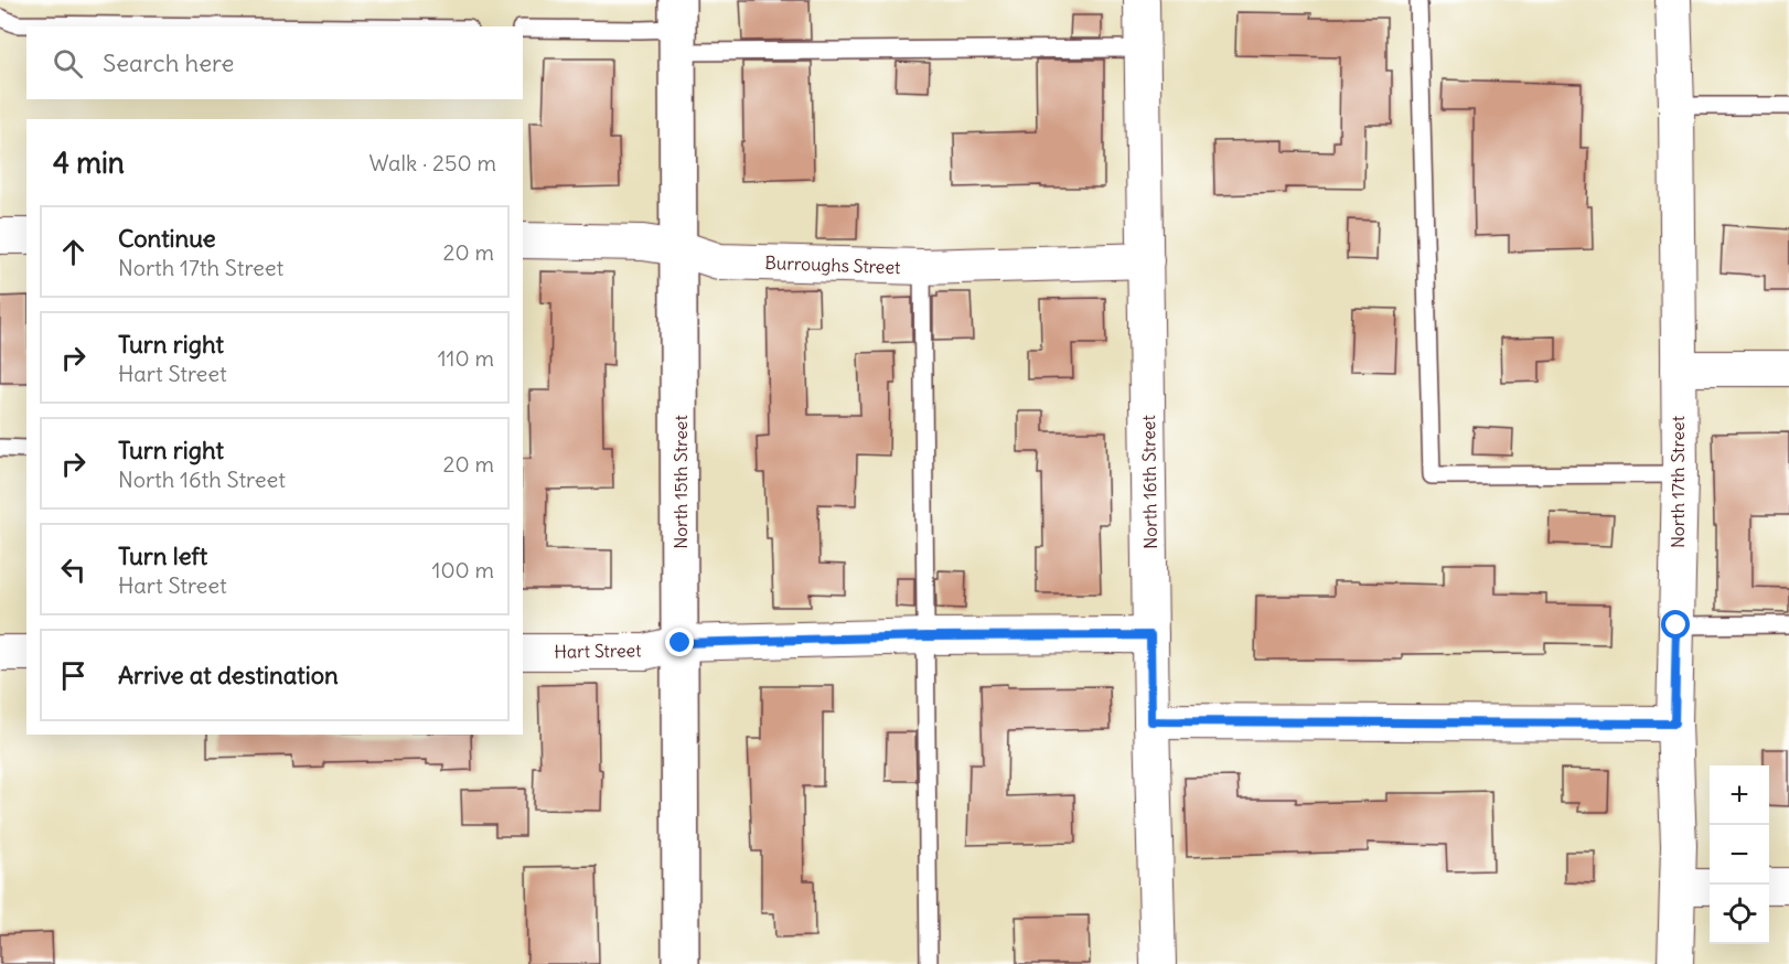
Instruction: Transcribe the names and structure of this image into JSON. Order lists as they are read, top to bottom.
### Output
{
  "streets": {
    "main road": ["North 15th Street"],
    "street": [
      "Burroughs Street",
      "North 16th Street",
      "North 17th Street",
      "Hart Street"
    ]
  },
  "crossings": [
    ["Burroughs Street", "North 15th Street"],
    ["Burroughs Street", "North 16th Street"],
    ["North 15th Street", "Hart Street"],
    ["North 16th Street", "Hart Street"]
  ],
  "page": {
    "search": "Search here",
    "heading": ["4 min", "Walk · 250 m"],
    "list": [
      ["Continue", "North 17th Street", "20 m"],
      ["Turn right", "Hart Street", "110 m"],
      ["Turn right", "North 16th Street", "20 m"],
      ["Turn left", "Hart Street", "100 m"],
      "Arrive at destination"
    ],
    "map_buttons": ["+", "−"]
  }
}
